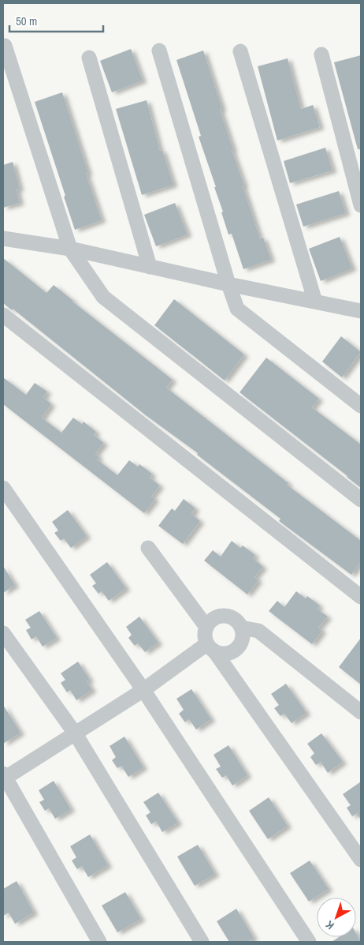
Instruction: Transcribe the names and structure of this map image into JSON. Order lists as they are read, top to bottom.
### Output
{
  "scale_bar": "50 m",
  "north": "bottom left"
}
